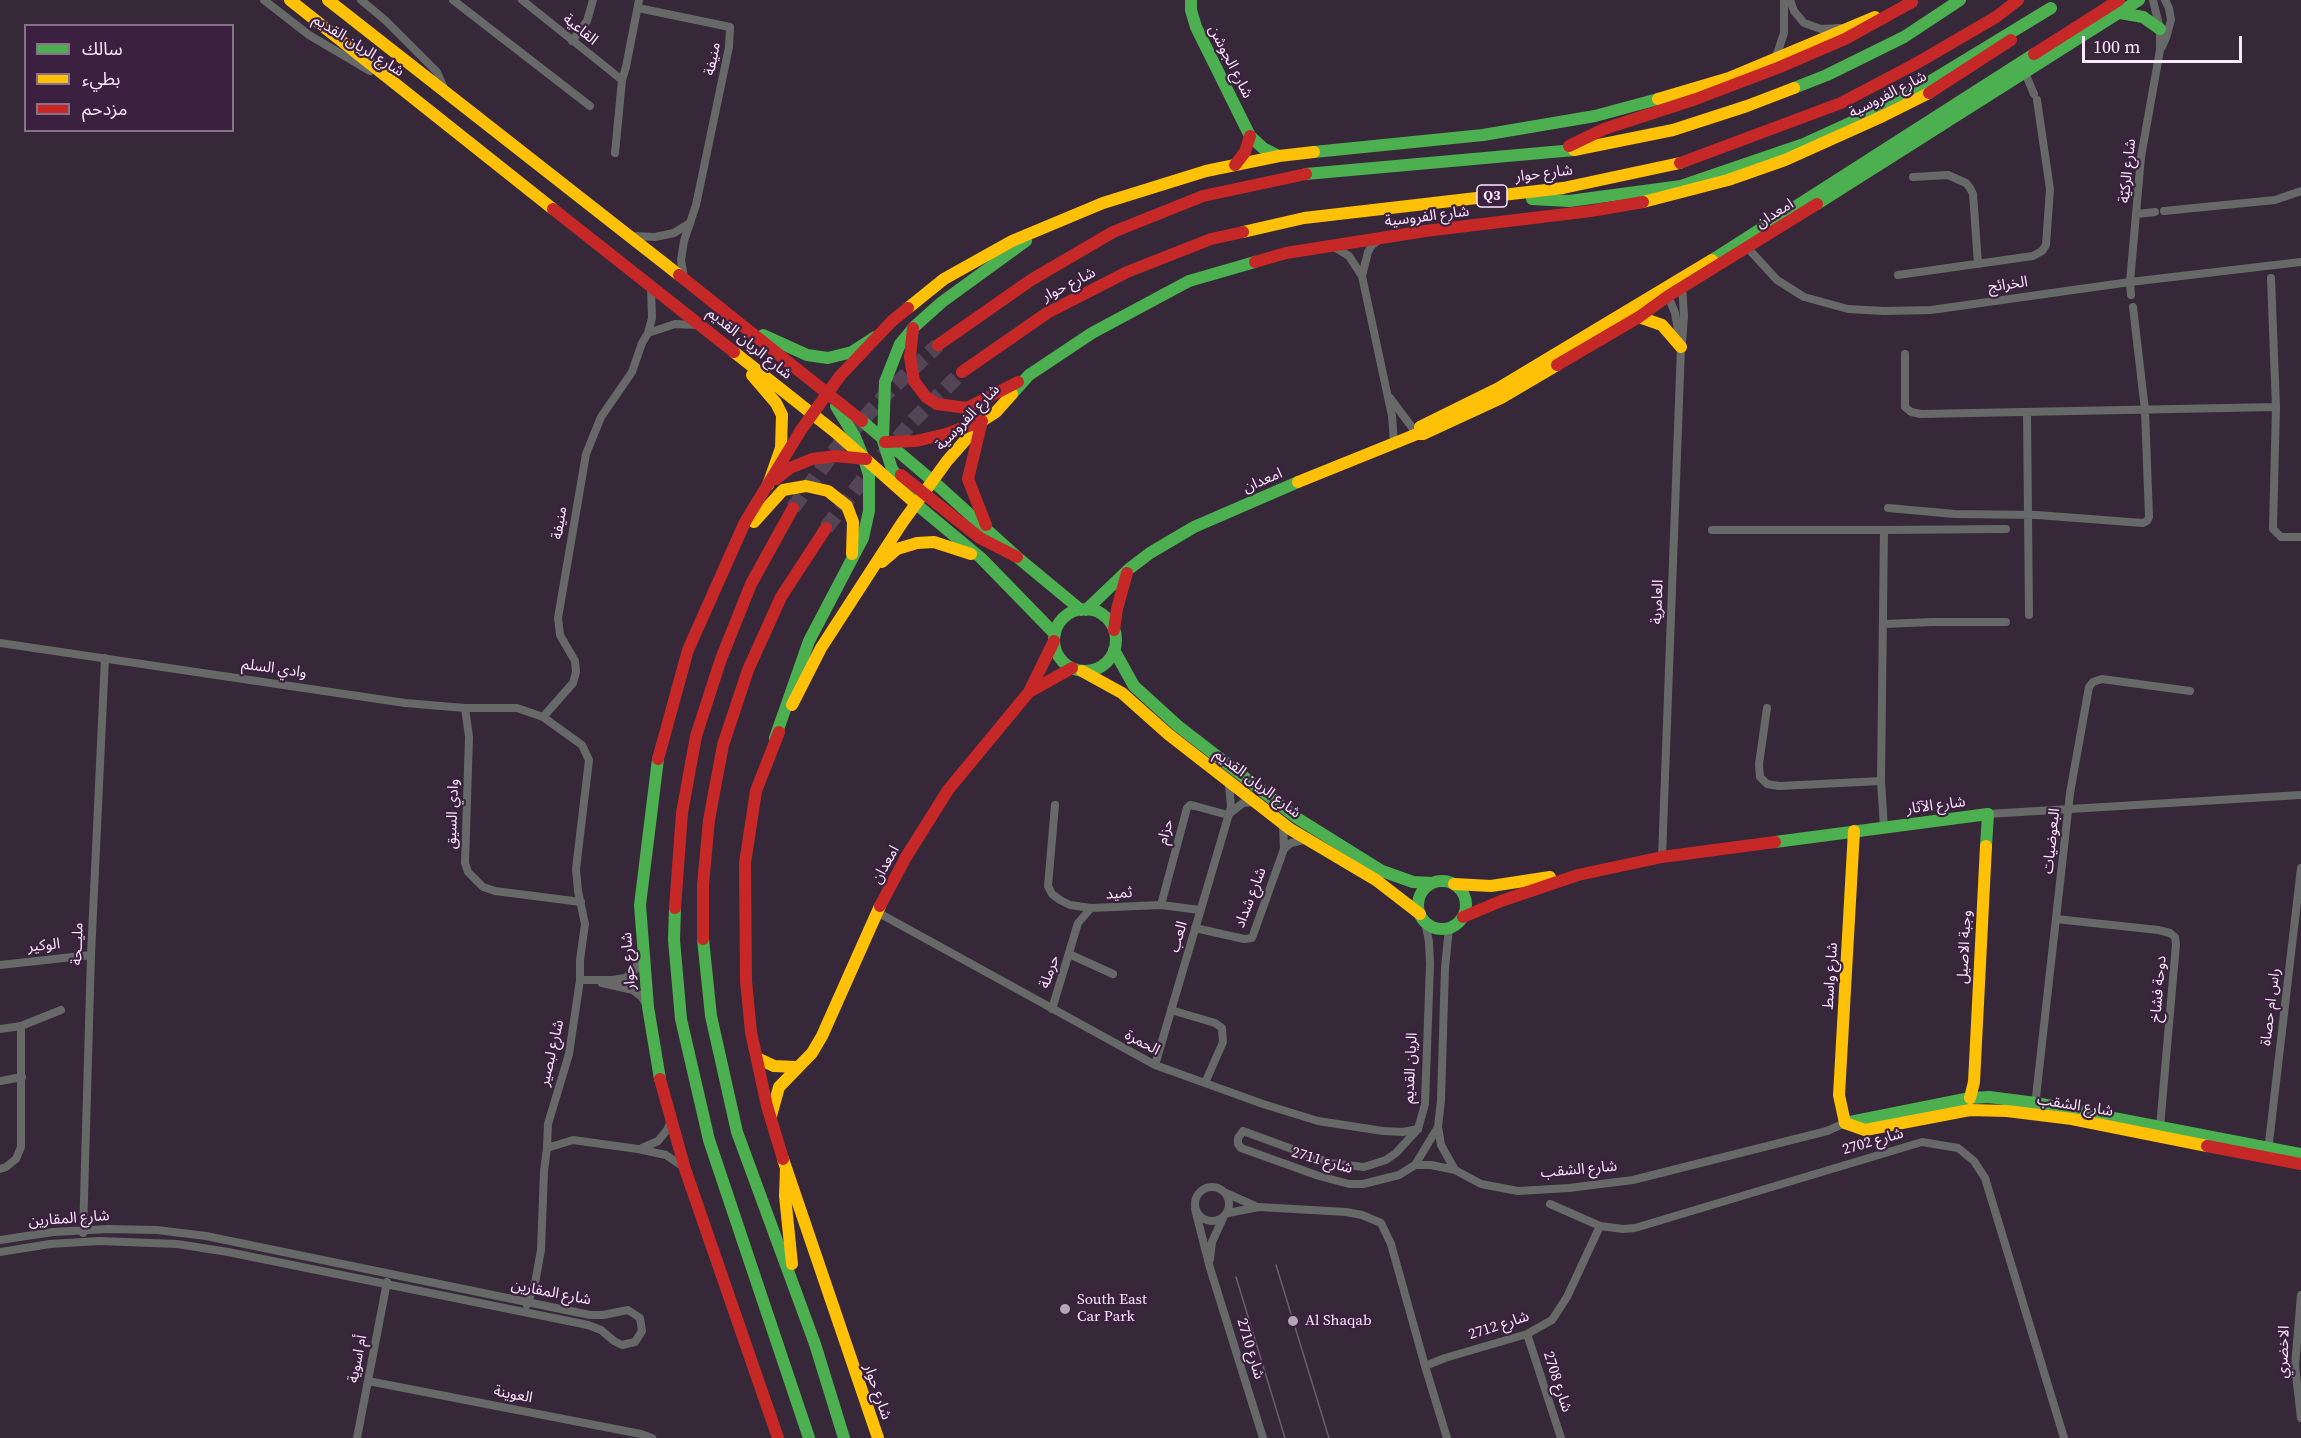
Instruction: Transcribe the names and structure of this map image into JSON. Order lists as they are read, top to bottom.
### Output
{
  "streets": {
    "main road": [
      "شارع الريان القديم",
      "شارع الجوشن",
      "شارع الفروسية",
      "شارع حوار",
      "Q3",
      "امعدان",
      "شارع الآثار",
      "وجبة الاصيل",
      "شارع واسط",
      "شارع الشقب"
    ],
    "street": [
      "القاعية",
      "منيفة",
      "شارع الركيّة",
      "الخرائج",
      "العامرية",
      "وادي السلم",
      "وادي السيق",
      "حزام",
      "البعوضيات",
      "ثميد",
      "شارع شداد",
      "العب",
      "مليــحة",
      "الوكير",
      "حرملة",
      "دوحة فشاخ",
      "راس ام حصاة",
      "الحمرة",
      "شارع لبصير",
      "الريان القديم",
      "شارع 2702",
      "شارع 2711",
      "شارع المقارين",
      "شارع 2712",
      "شارع 2710",
      "الاخضري",
      "أم اسوية",
      "شارع 2708",
      "العوينة"
    ]
  },
  "crossings": [
    ["شارع الريان القديم", "منيفة"],
    ["شارع الريان القديم", "شارع الفروسية"],
    ["شارع الريان القديم", "امعدان"],
    ["شارع الريان القديم", "شارع الآثار"],
    ["شارع الريان القديم", "شارع شداد"],
    ["شارع الريان القديم", "العب"],
    ["شارع الريان القديم", "الريان القديم"],
    ["منيفة", "وادي السلم"],
    ["شارع الفروسية", "شارع حوار"],
    ["شارع الركيّة", "الخرائج"],
    ["شارع حوار", "امعدان"],
    ["امعدان", "الخرائج"],
    ["امعدان", "الحمرة"],
    ["العامرية", "شارع الآثار"],
    ["وادي السلم", "وادي السيق"],
    ["وادي السلم", "مليــحة"],
    ["وادي السلم", "شارع لبصير"],
    ["شارع الآثار", "البعوضيات"],
    ["شارع الآثار", "وجبة الاصيل"],
    ["شارع الآثار", "شارع واسط"],
    ["شارع الآثار", "الريان القديم"],
    ["وادي السيق", "شارع لبصير"],
    ["حزام", "ثميد"],
    ["حزام", "العب"],
    ["البعوضيات", "دوحة فشاخ"],
    ["البعوضيات", "شارع الشقب"],
    ["ثميد", "العب"],
    ["ثميد", "حرملة"],
    ["شارع شداد", "العب"],
    ["العب", "الحمرة"],
    ["مليــحة", "الوكير"],
    ["مليــحة", "شارع المقارين"],
    ["وجبة الاصيل", "شارع الشقب"],
    ["حرملة", "الحمرة"],
    ["شارع واسط", "شارع الشقب"],
    ["دوحة فشاخ", "شارع الشقب"],
    ["راس ام حصاة", "شارع الشقب"],
    ["الحمرة", "الريان القديم"],
    ["شارع لبصير", "شارع المقارين"],
    ["الريان القديم", "شارع الشقب"],
    ["الريان القديم", "شارع 2711"],
    ["شارع الشقب", "شارع 2711"],
    ["شارع 2702", "شارع 2712"],
    ["شارع المقارين", "أم اسوية"],
    ["شارع 2712", "شارع 2708"],
    ["أم اسوية", "العوينة"]
  ],
  "places": ["South East Car Park", "Al Shaqab"],
  "legend": ["سالك", "بطيء", "مزدحم"],
  "scale_bar": "100 m"
}
